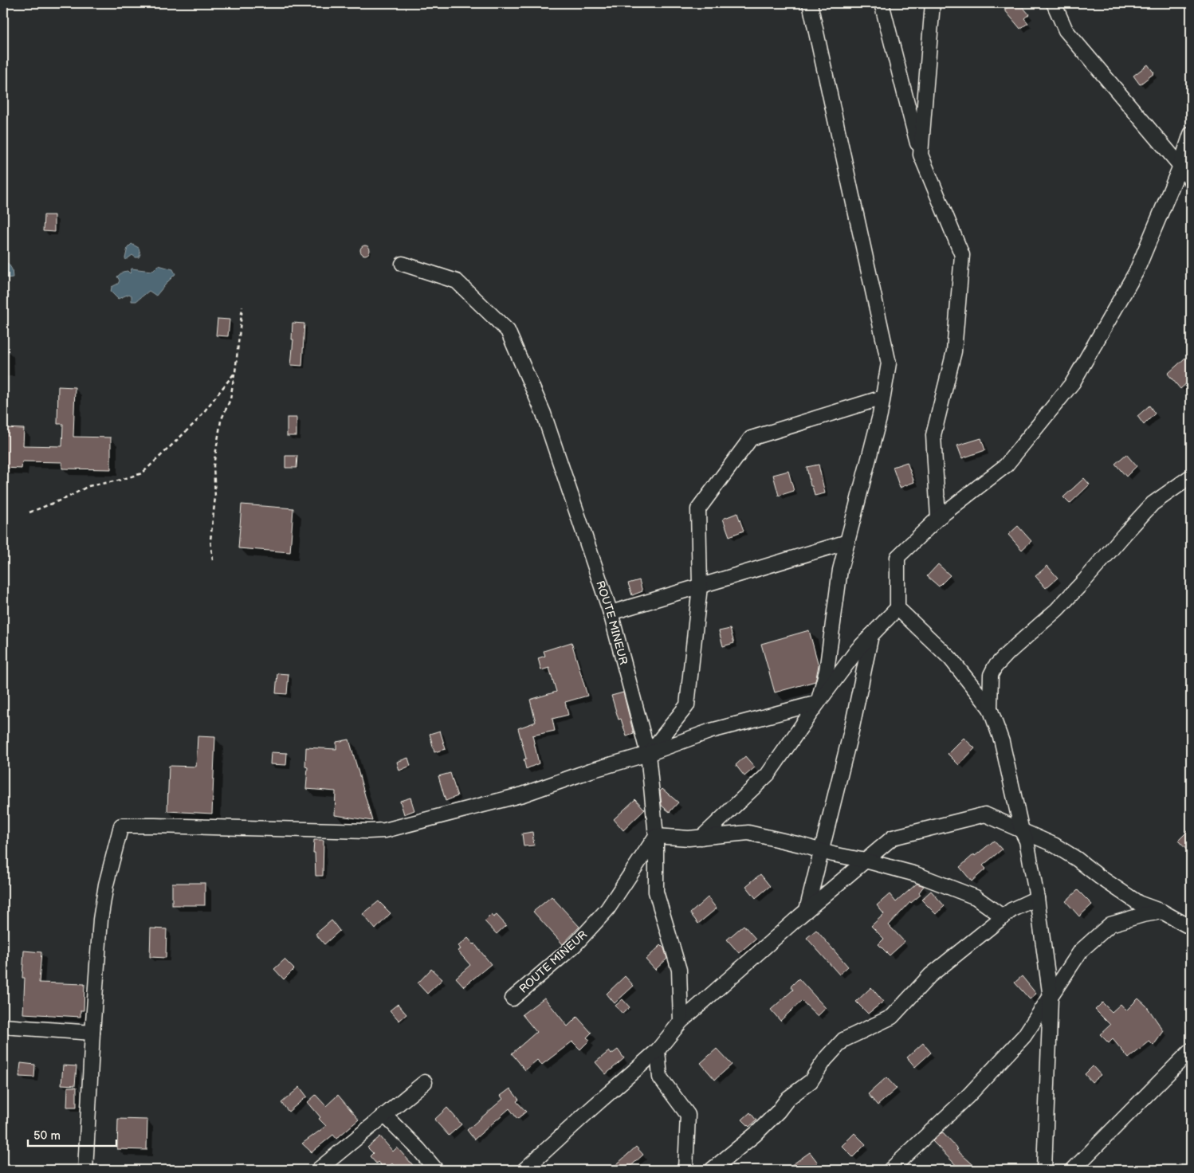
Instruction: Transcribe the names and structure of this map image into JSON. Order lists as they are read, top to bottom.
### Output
{
  "streets": {
    "street": ["ROUTE MINEUR"]
  },
  "scale_bar": "50 m"
}
